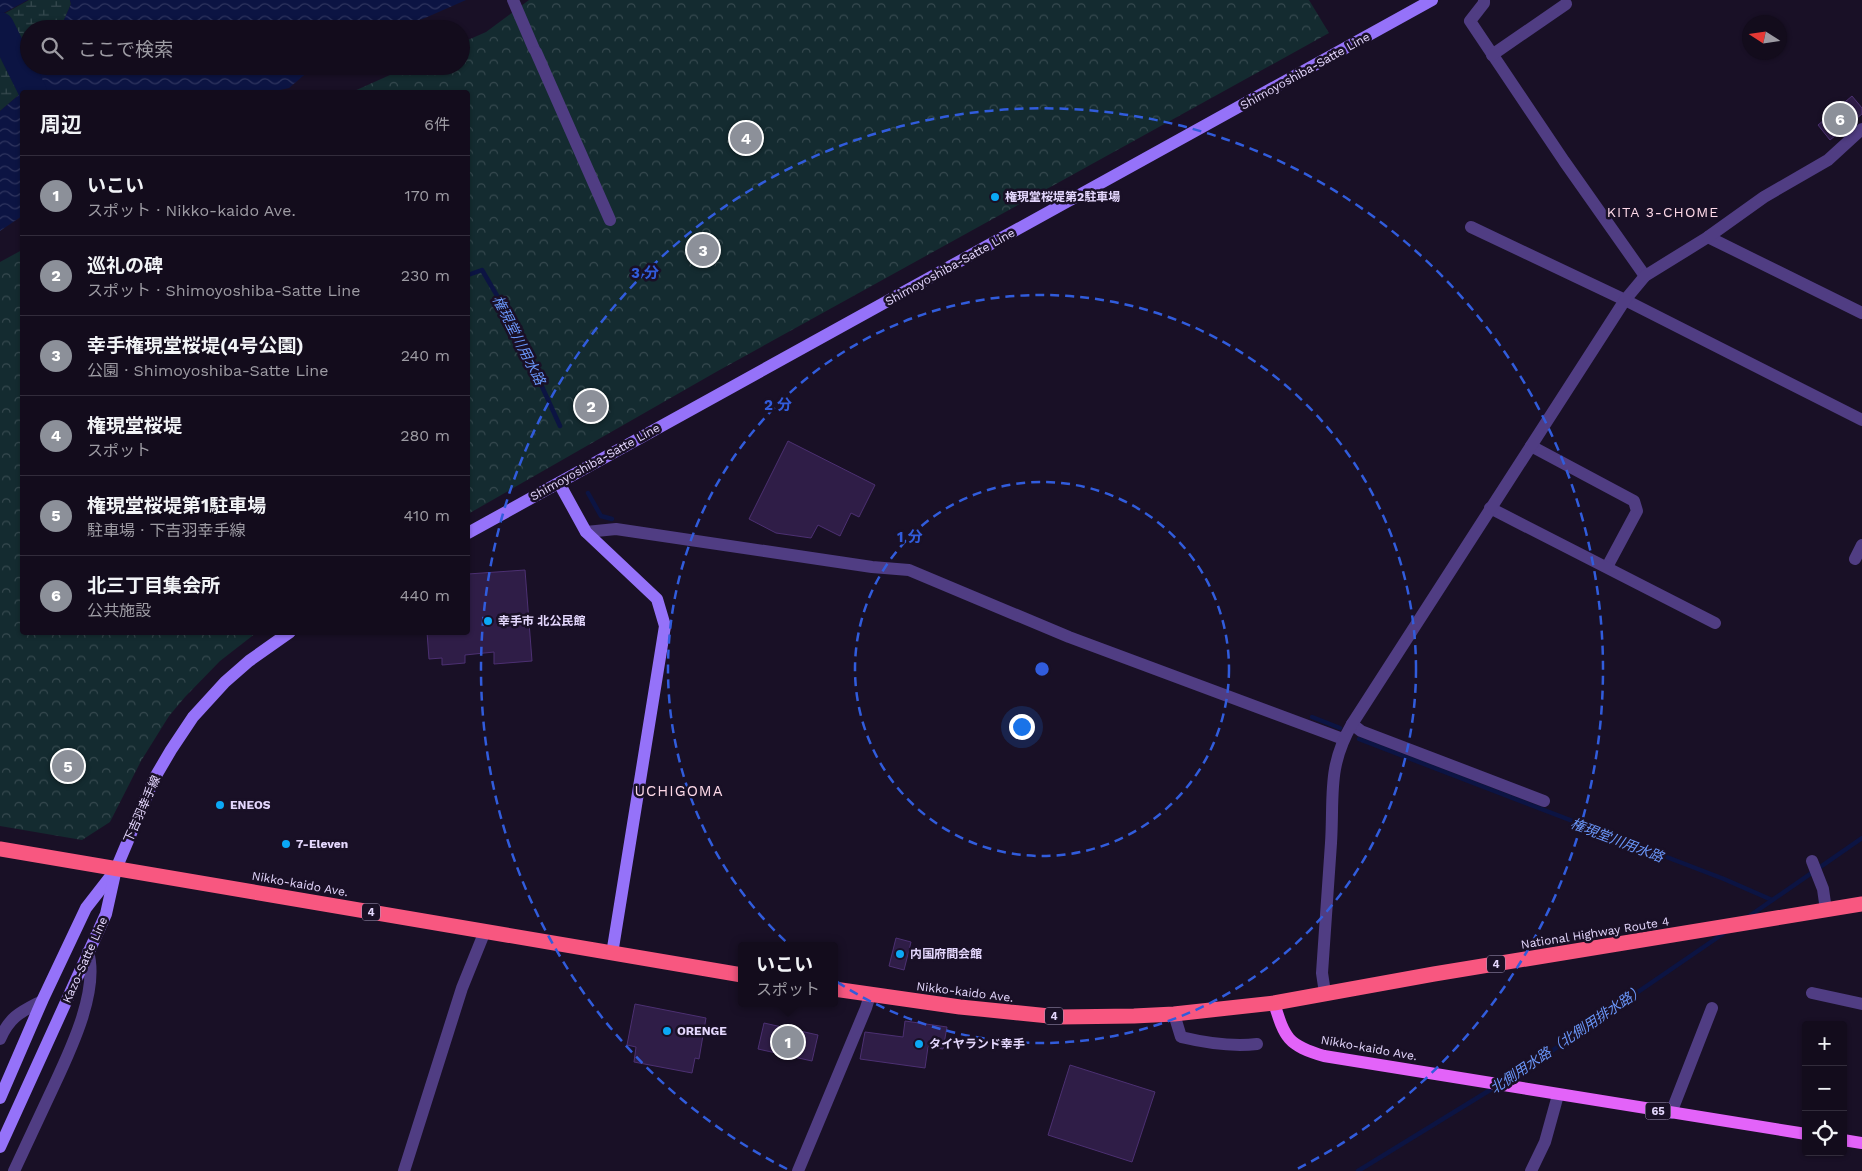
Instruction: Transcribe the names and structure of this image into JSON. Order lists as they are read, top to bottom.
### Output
{
  "streets": {
    "highway": ["Nikko-kaido Ave.", "4", "National Highway Route 4"],
    "main road": [
      "Shimoyoshiba-Satte Line",
      "下吉羽幸手線",
      "Kazo-Satte Line",
      "65"
    ]
  },
  "crossings": [
    ["下吉羽幸手線", "Nikko-kaido Ave."],
    ["下吉羽幸手線", "Kazo-Satte Line"],
    ["Nikko-kaido Ave.", "National Highway Route 4"],
    ["Nikko-kaido Ave.", "Kazo-Satte Line"]
  ],
  "districts": ["KITA 3-CHOME", "UCHIGOMA"],
  "water": ["権現堂川用水路", "北側用水路（北側用排水路）"],
  "places": [
    "権現堂桜堤第2駐車場",
    "幸手市 北公民館",
    "ENEOS",
    "7-Eleven",
    "内国府間会館",
    "ORENGE",
    "タイヤランド幸手"
  ],
  "north": "left",
  "page": {
    "search": "ここで検索",
    "heading": ["周辺", "6件"],
    "pins": [
      "6",
      "4",
      "3",
      "2",
      "5",
      "1"
    ],
    "list": [
      {
        "mark": "1",
        "name": "いこい",
        "note": "スポット · Nikko-kaido Ave.",
        "value": "170 m"
      },
      {
        "mark": "2",
        "name": "巡礼の碑",
        "note": "スポット · Shimoyoshiba-Satte Line",
        "value": "230 m"
      },
      {
        "mark": "3",
        "name": "幸手権現堂桜堤(4号公園)",
        "note": "公園 · Shimoyoshiba-Satte Line",
        "value": "240 m"
      },
      {
        "mark": "4",
        "name": "権現堂桜堤",
        "note": "スポット",
        "value": "280 m"
      },
      {
        "mark": "5",
        "name": "権現堂桜堤第1駐車場",
        "note": "駐車場 · 下吉羽幸手線",
        "value": "410 m"
      },
      {
        "mark": "6",
        "name": "北三丁目集会所",
        "note": "公共施設",
        "value": "440 m"
      }
    ],
    "popup": ["いこい", "スポット"],
    "map_buttons": ["+", "−"]
  },
  "rings": ["3 分", "2 分", "1 分"]
}
